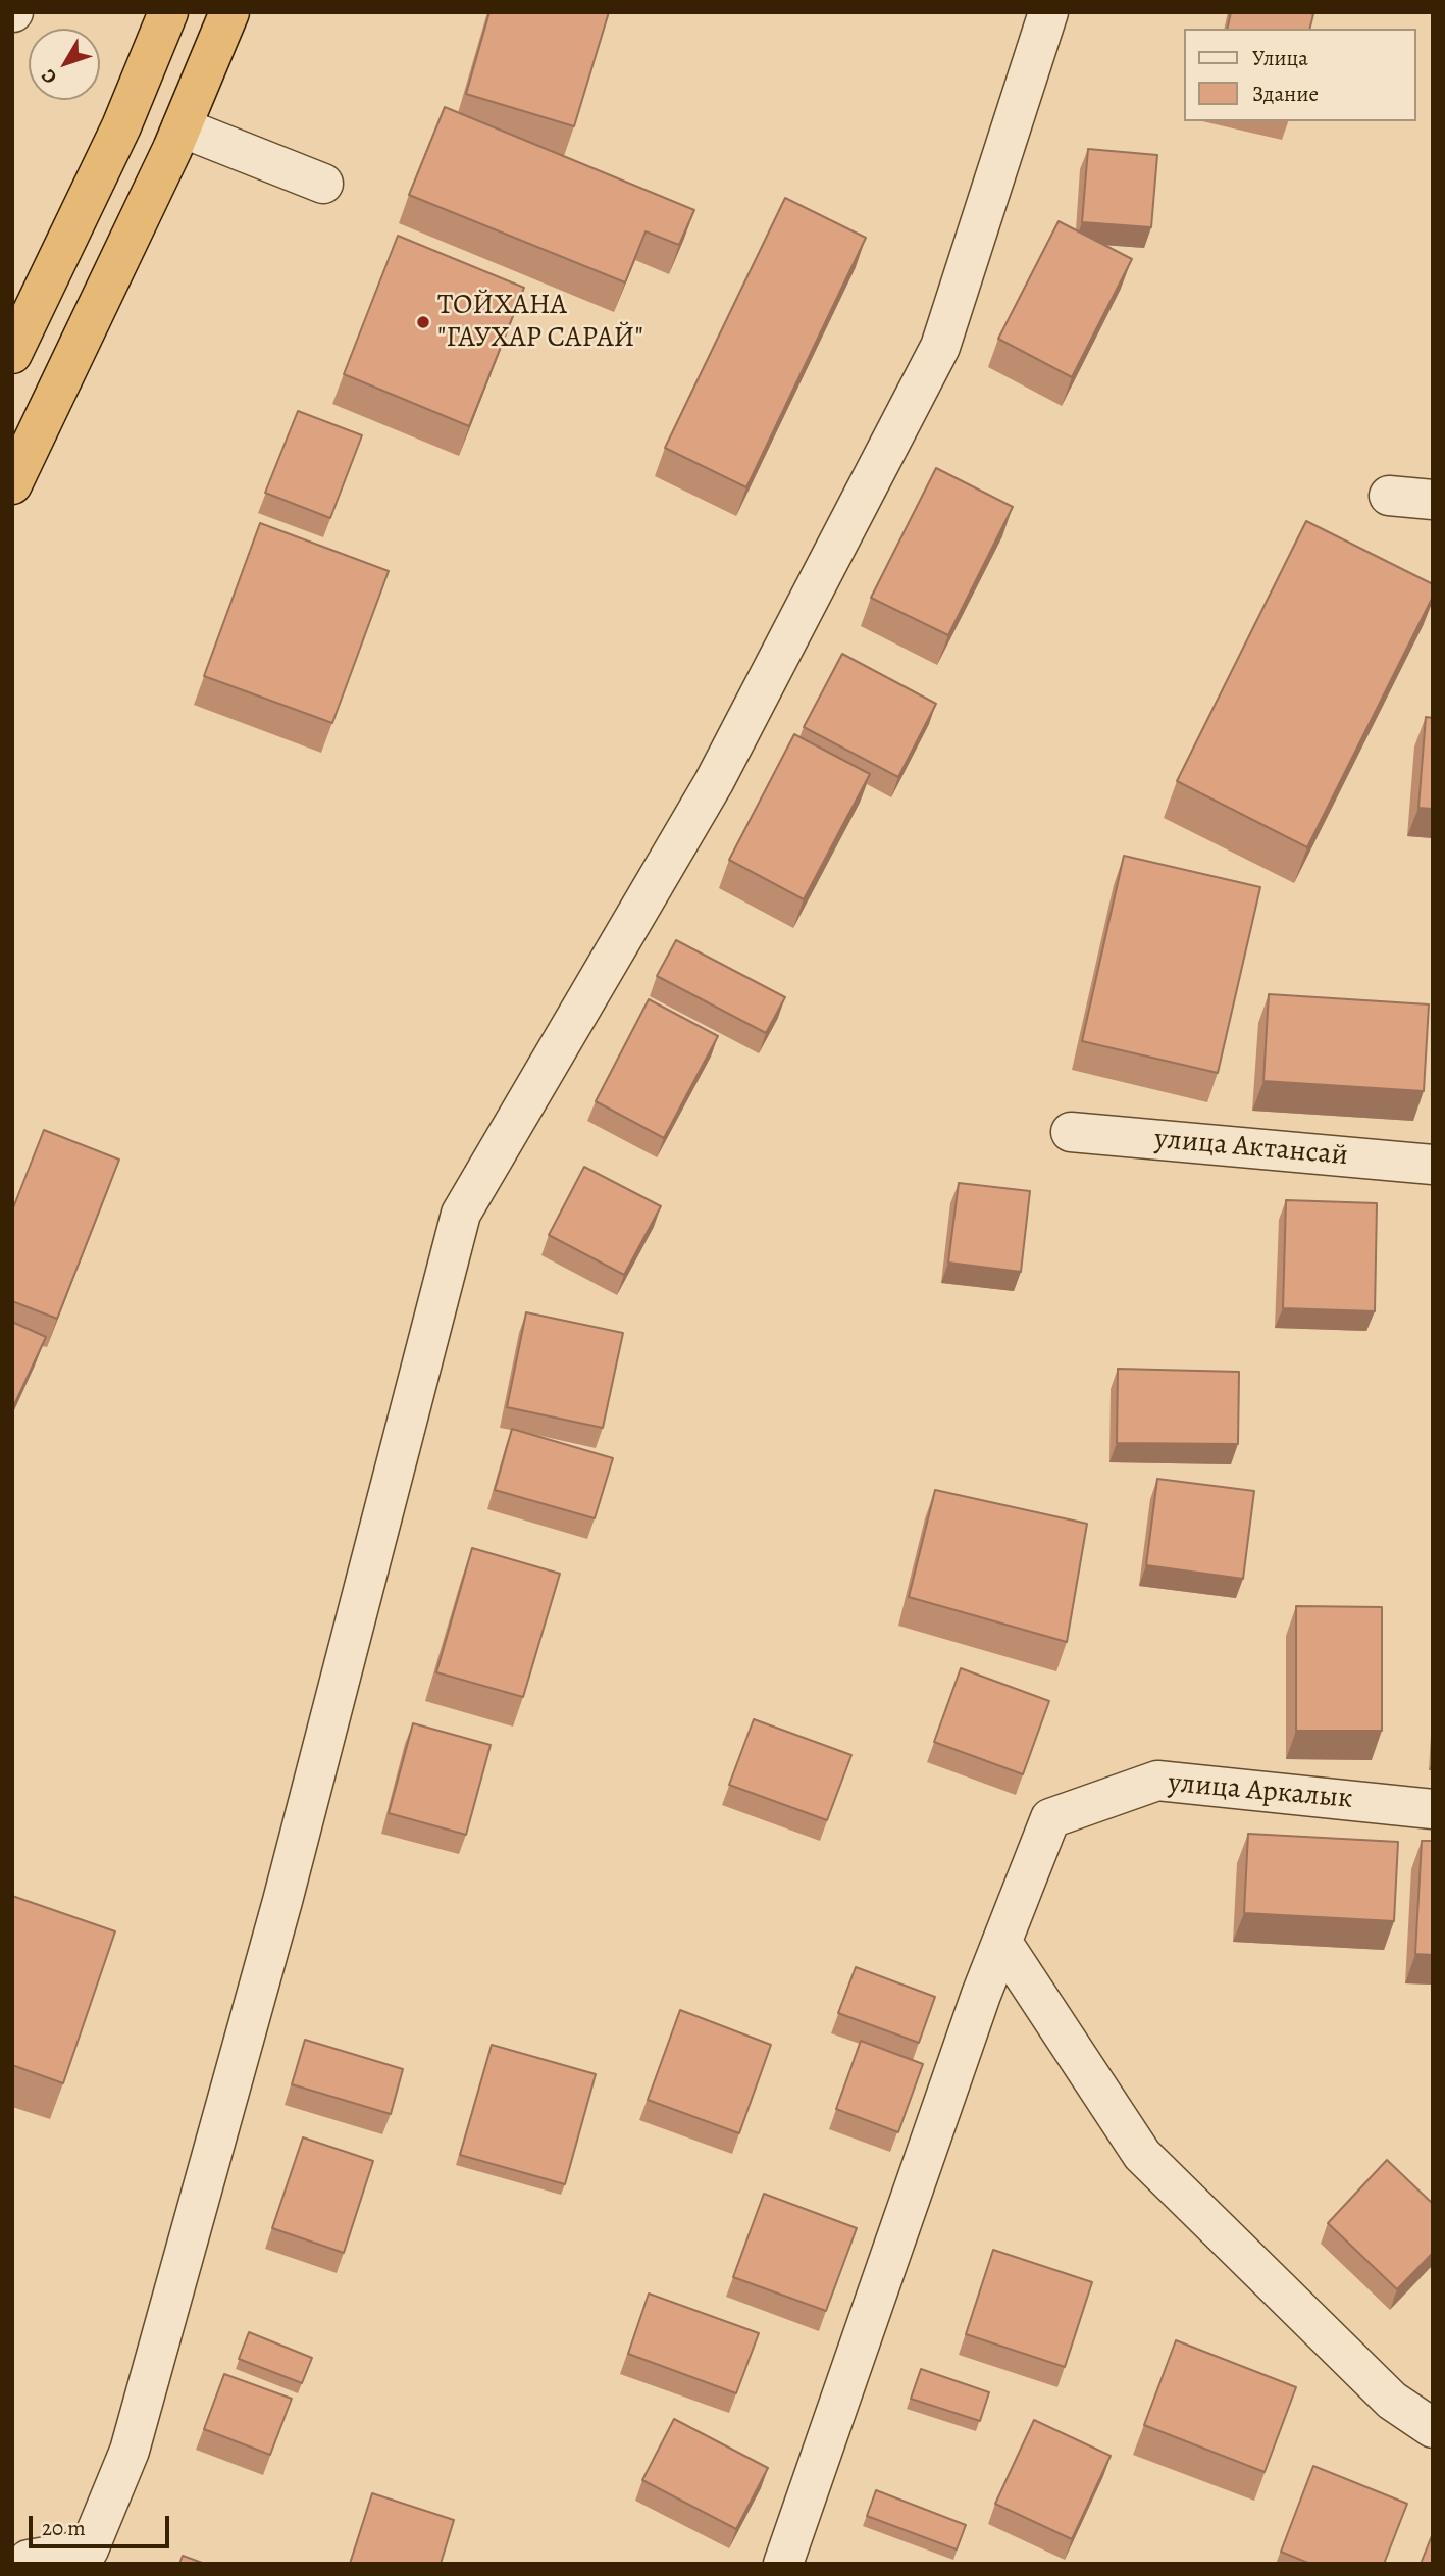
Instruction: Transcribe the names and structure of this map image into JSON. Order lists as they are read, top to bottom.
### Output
{
  "streets": {
    "street": ["улица Актансай", "улица Аркалык"]
  },
  "places": ["ТОЙХАНА \"ГАУХАР САРАЙ\""],
  "legend": ["Улица", "Здание"],
  "scale_bar": "20 m",
  "north": "bottom left"
}
